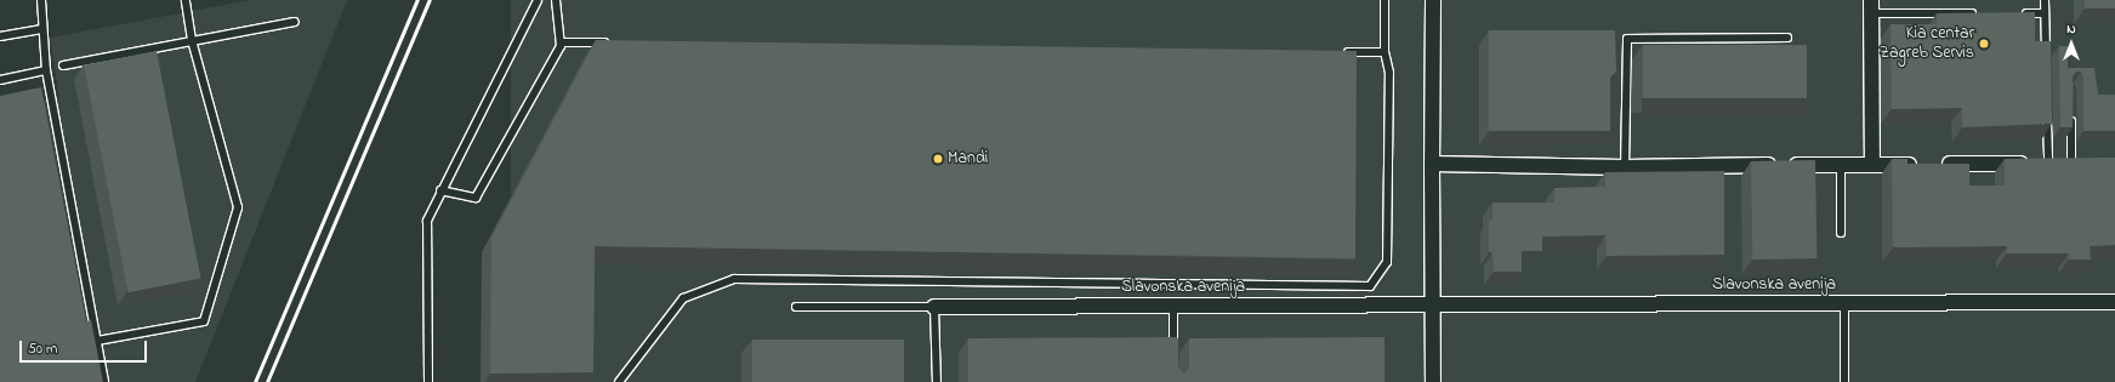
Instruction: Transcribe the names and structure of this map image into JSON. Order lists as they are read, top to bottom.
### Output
{
  "streets": {
    "street": ["Slavonska avenija"]
  },
  "places": ["Kia centar Zagreb Servis", "Mandi"],
  "scale_bar": "50 m",
  "north": "top"
}
